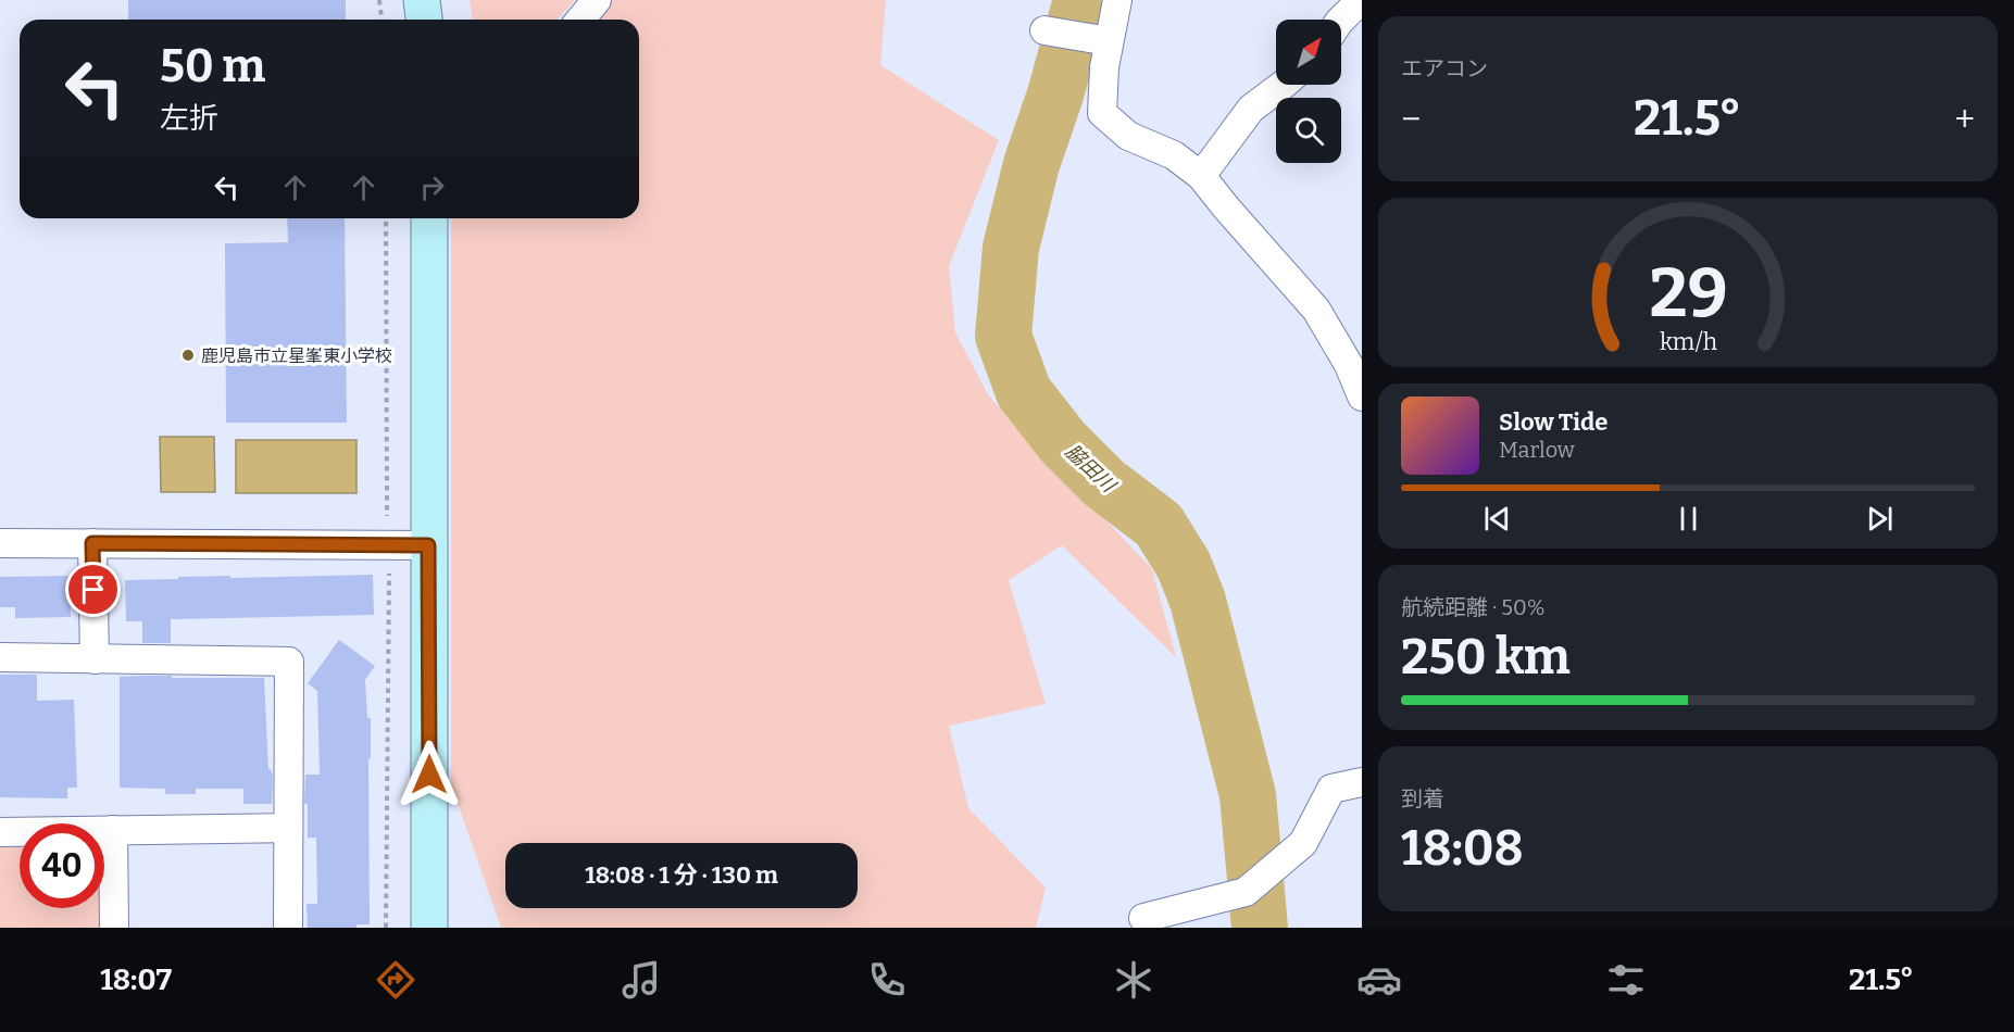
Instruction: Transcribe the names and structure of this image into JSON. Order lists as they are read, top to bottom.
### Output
{
  "water": ["脇田川"],
  "places": ["鹿児島市立星峯東小学校"],
  "north": "top right",
  "page": {
    "tile": [
      "エアコン",
      ["航続距離 · 50%", "250 km"],
      ["到着", "18:08"]
    ],
    "turn": ["50 m", "左折"],
    "heat": ["−", "21.5°", "+"],
    "song": ["Slow Tide", "Marlow"],
    "limit": "40",
    "trip": "18:08 · 1 分 · 130 m",
    "tabs": ["18:07", "21.5°"],
    "gauge": ["29", "km/h"]
  }
}
